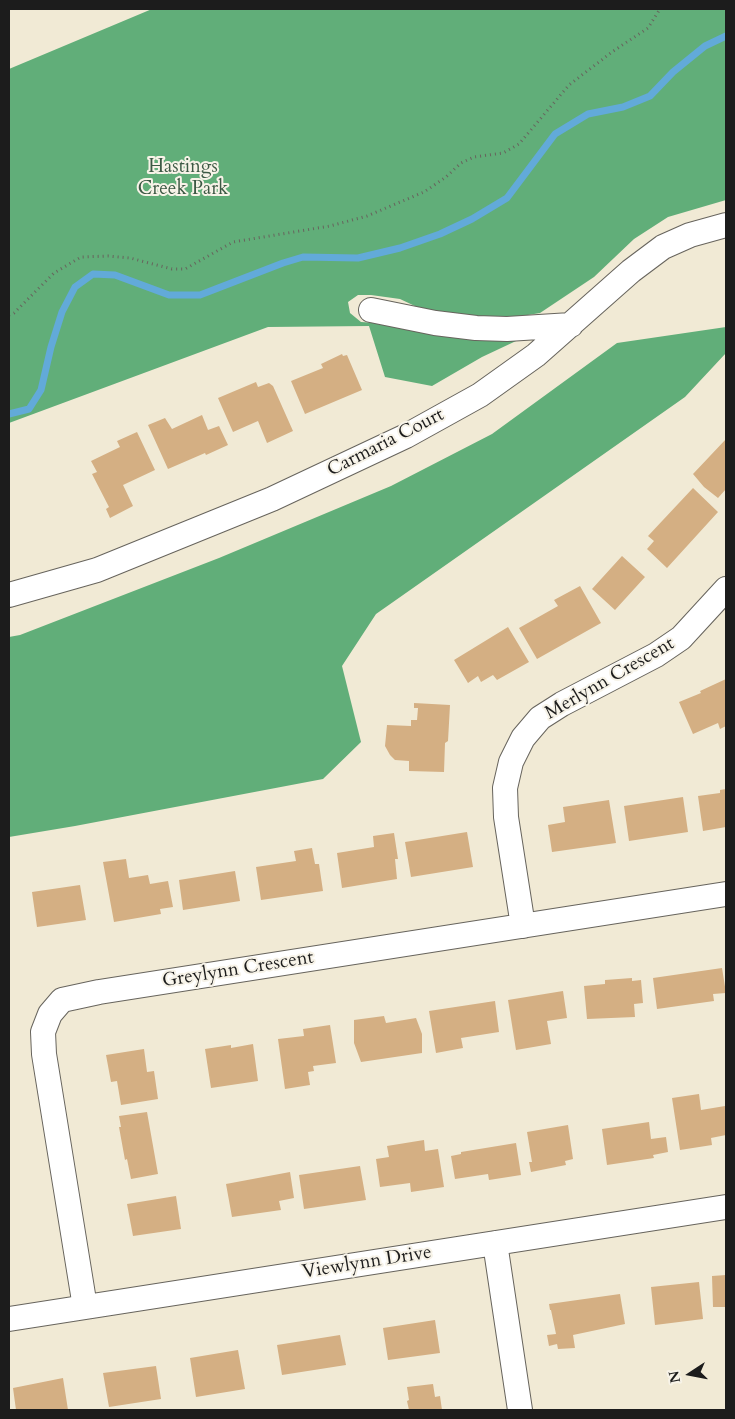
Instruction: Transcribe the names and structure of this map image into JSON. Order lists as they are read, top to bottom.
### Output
{
  "streets": {
    "street": [
      "Carmaria Court",
      "Merlynn Crescent",
      "Greylynn Crescent",
      "Viewlynn Drive"
    ]
  },
  "crossings": [
    ["Merlynn Crescent", "Greylynn Crescent"],
    ["Greylynn Crescent", "Viewlynn Drive"]
  ],
  "parks": ["Hastings Creek Park"],
  "north": "left"
}
